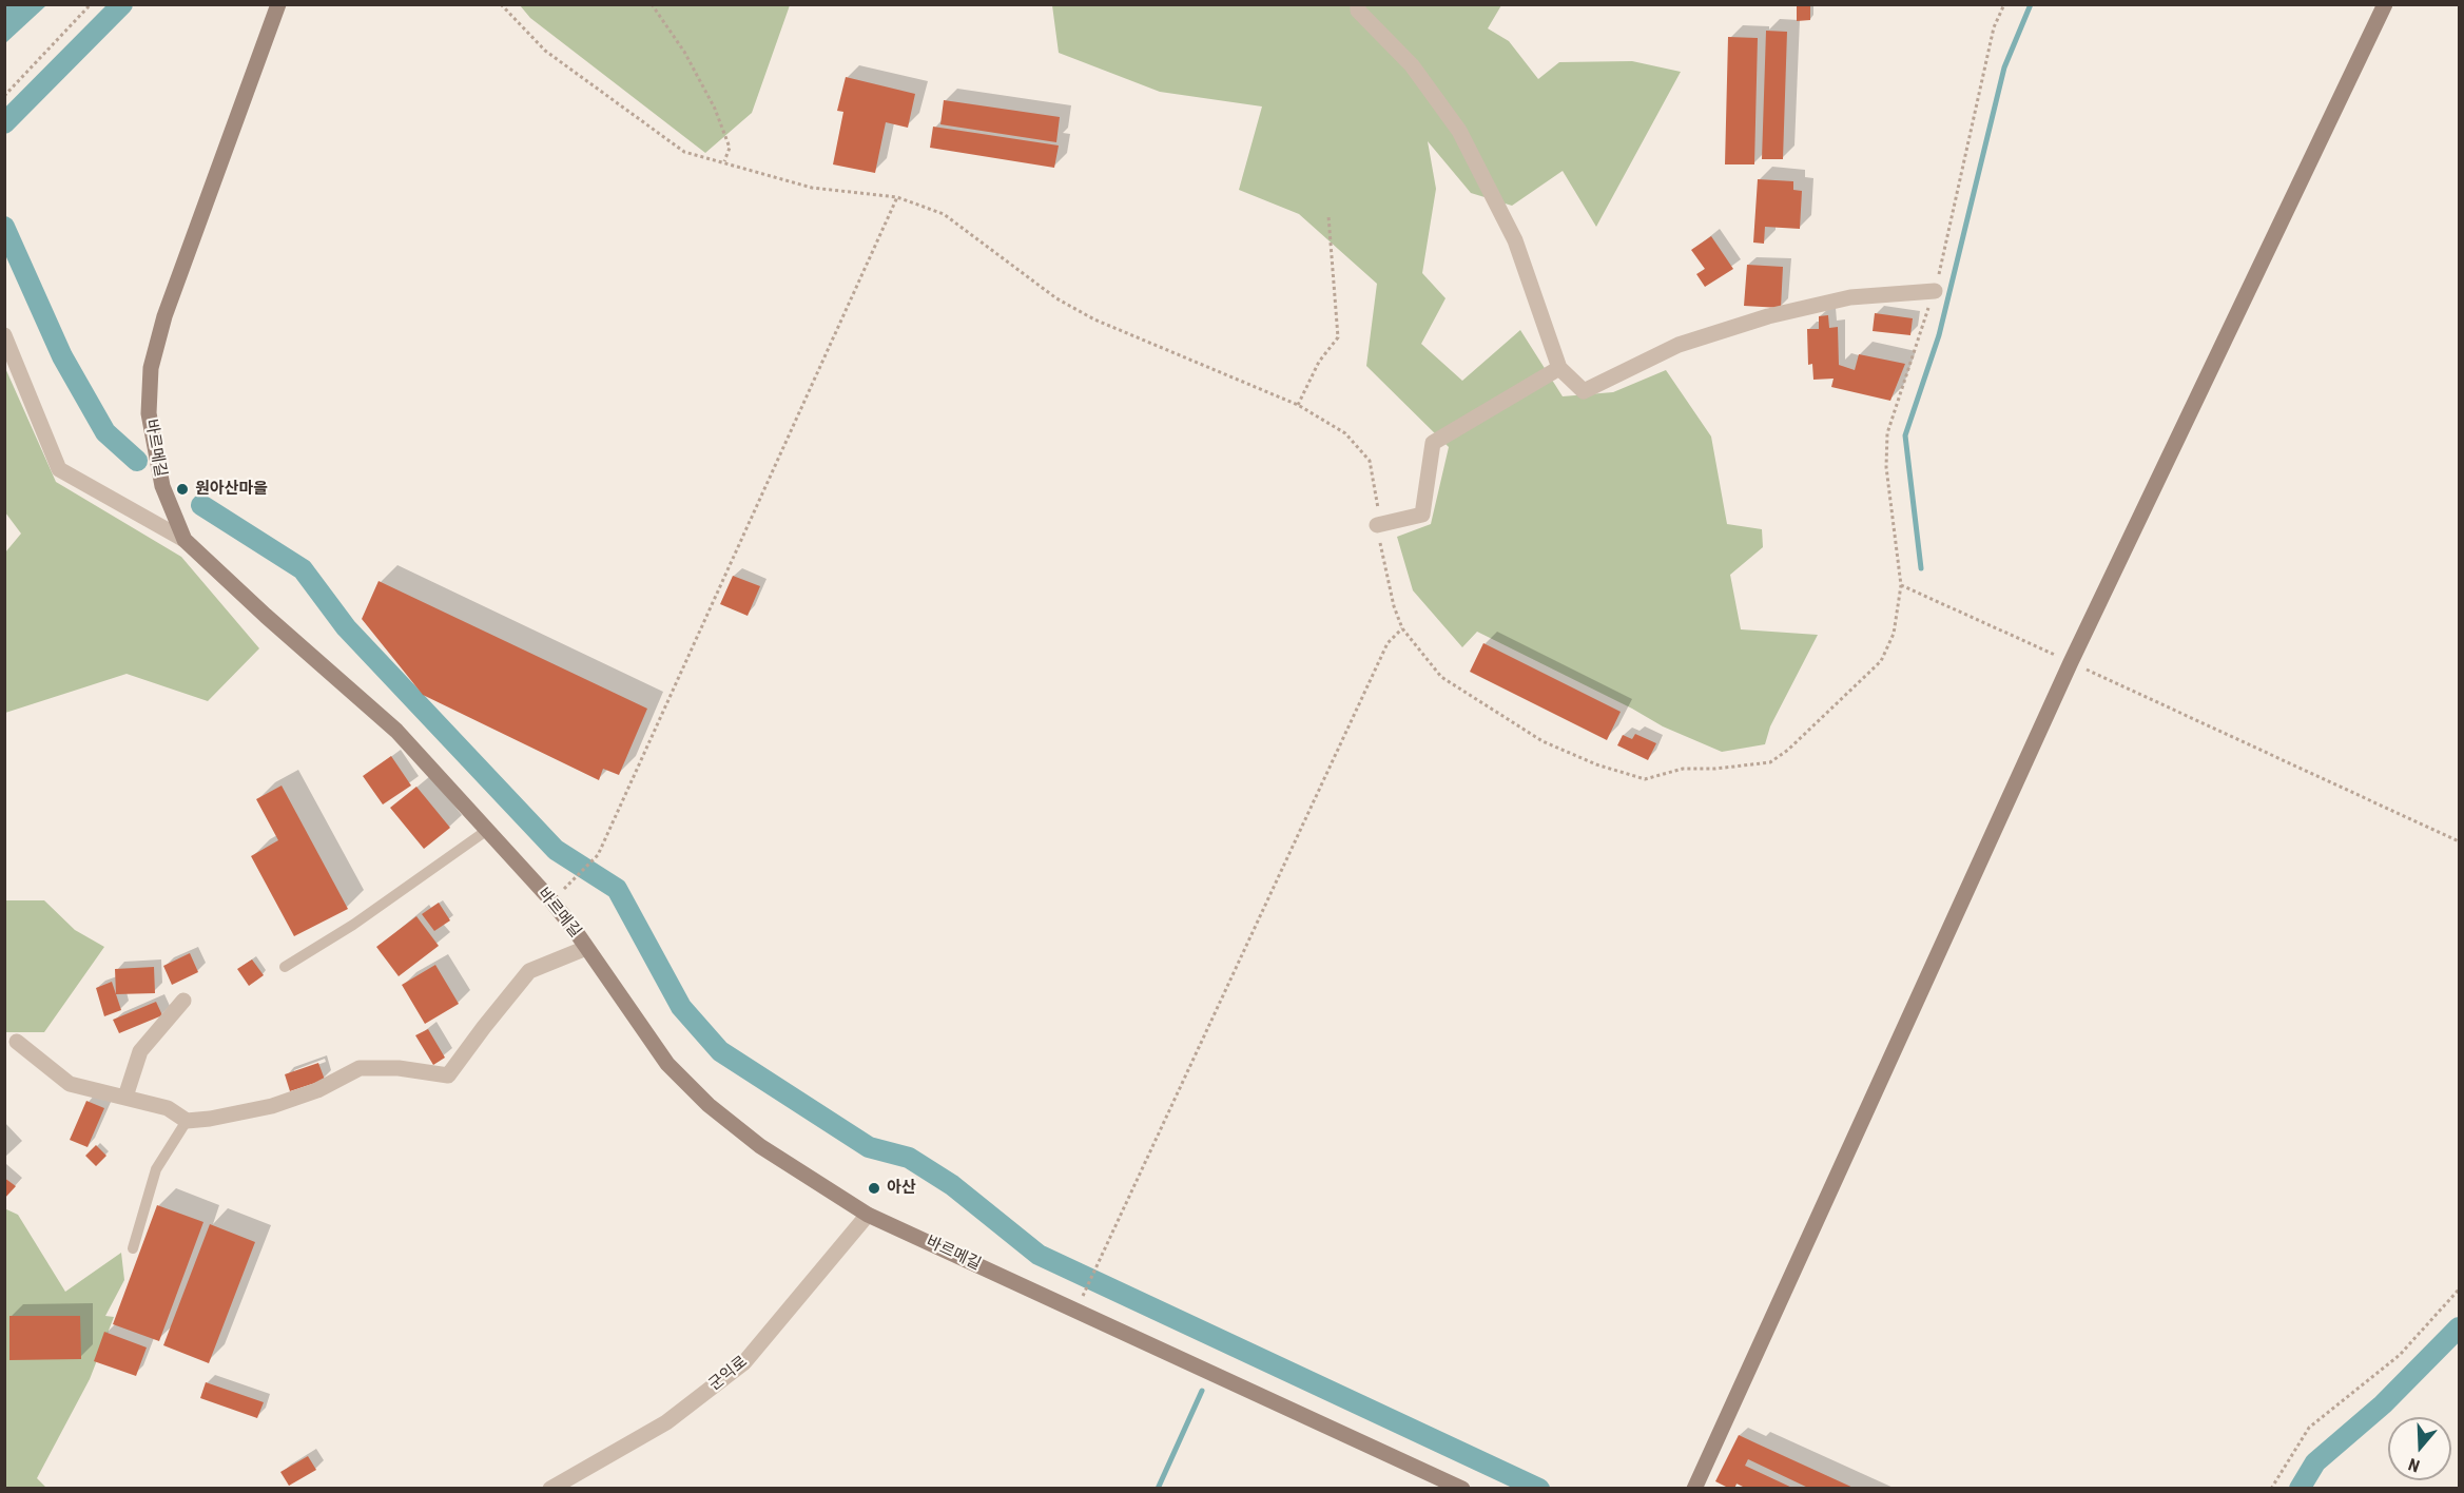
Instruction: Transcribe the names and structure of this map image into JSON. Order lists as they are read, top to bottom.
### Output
{
  "streets": {
    "street": ["바르메길", "군익로"]
  },
  "crossings": [
    ["바르메길", "군익로"]
  ],
  "places": ["원아산마을", "아산"],
  "north": "bottom"
}
